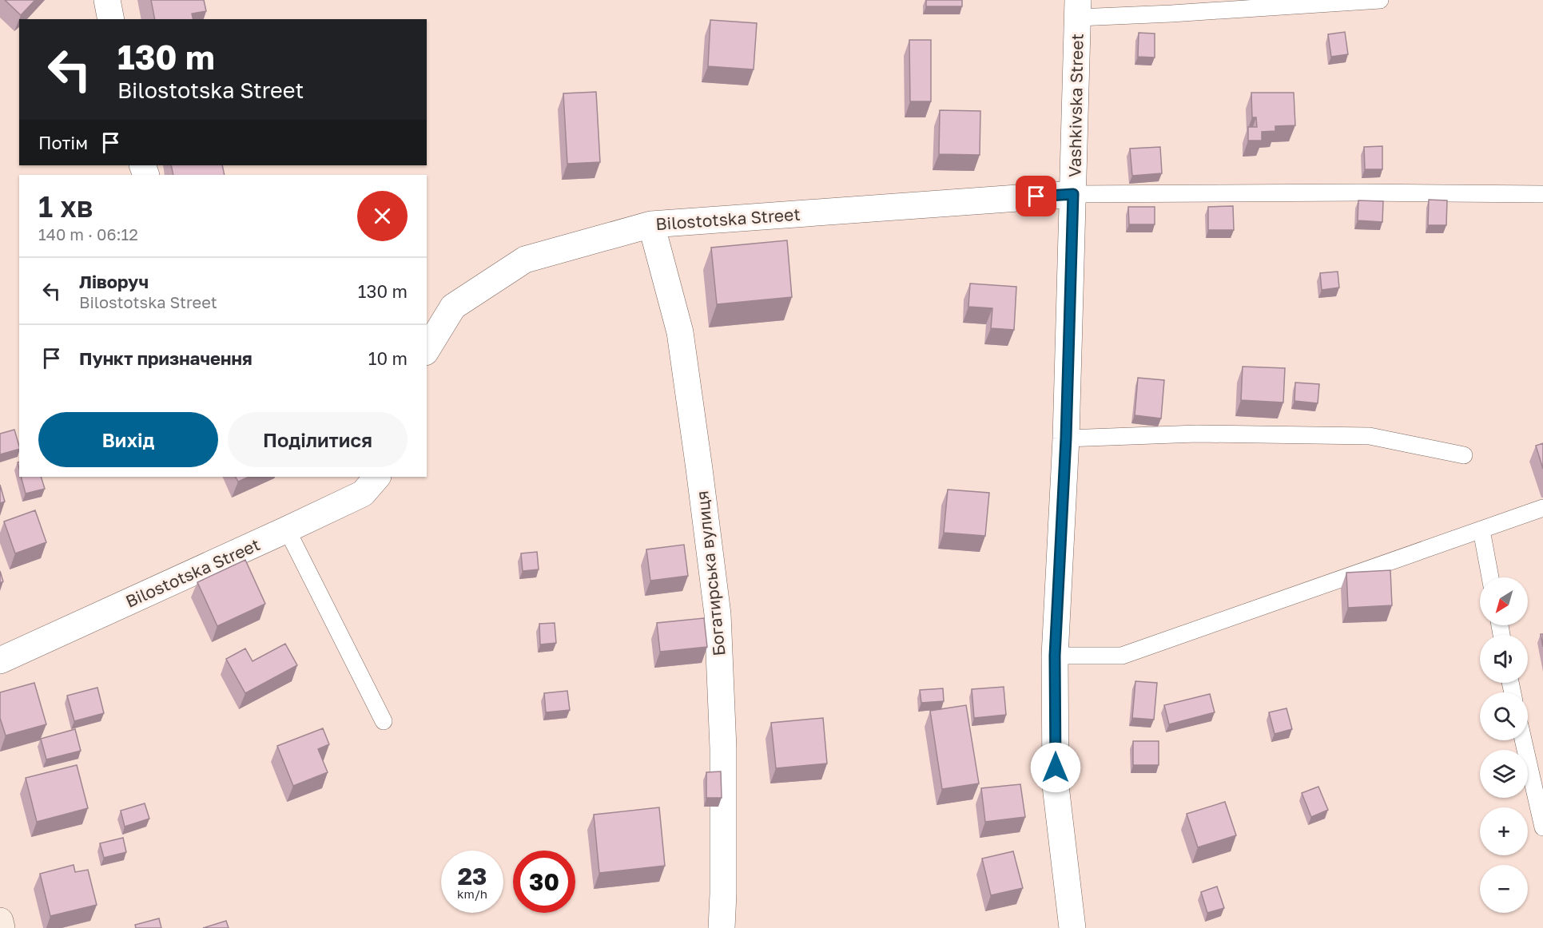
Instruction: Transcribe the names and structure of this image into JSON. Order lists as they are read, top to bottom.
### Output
{
  "streets": {
    "street": ["Vashkivska Street", "Bilostotska Street", "Богатирська вулиця"]
  },
  "crossings": [
    ["Vashkivska Street", "Bilostotska Street"],
    ["Bilostotska Street", "Богатирська вулиця"]
  ],
  "north": "bottom left",
  "page": {
    "turn": ["130 m", "Bilostotska Street"],
    "then": "Потім",
    "heading": ["1 хв", "140 m · 06:12"],
    "list": [
      {
        "name": "Ліворуч",
        "note": "Bilostotska Street",
        "value": "130 m"
      },
      {
        "name": "Пункт призначення",
        "value": "10 m"
      }
    ],
    "buttons": ["Вихід", "Поділитися"],
    "map_buttons": ["+", "−"],
    "speed": "23 km/h",
    "limit": "30"
  }
}
